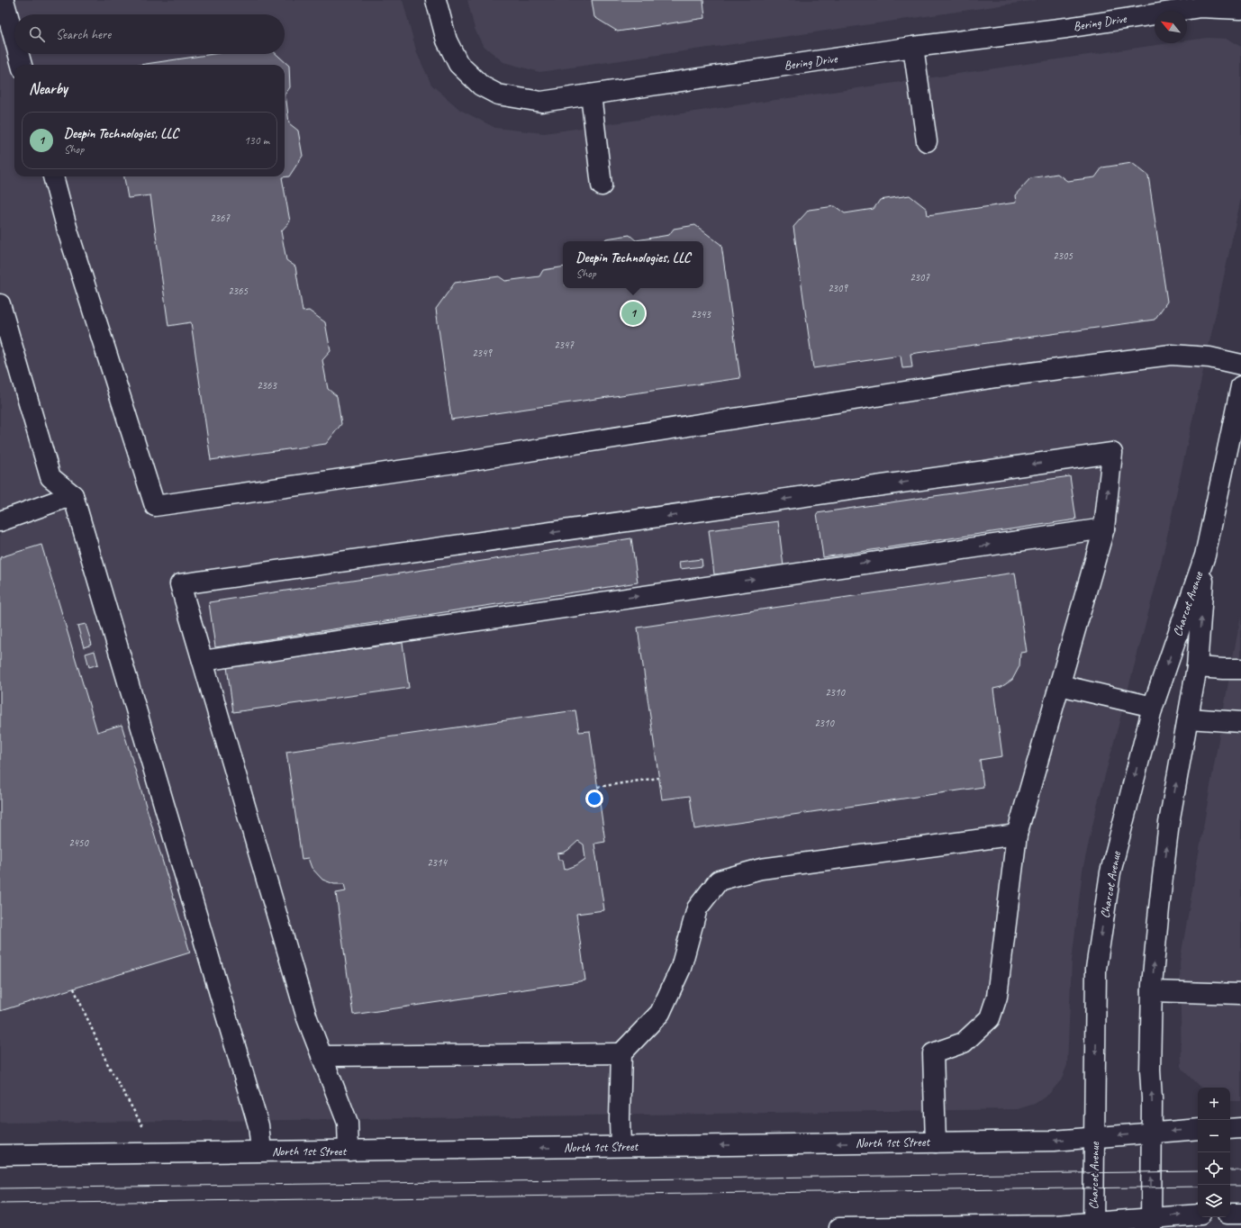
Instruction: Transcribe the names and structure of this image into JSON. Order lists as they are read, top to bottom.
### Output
{
  "streets": {
    "main road": ["Bering Drive", "Charcot Avenue", "North 1st Street"]
  },
  "crossings": [
    ["Charcot Avenue", "North 1st Street"]
  ],
  "house_numbers": [
    "2367",
    "2305",
    "2307",
    "2309",
    "2365",
    "2343",
    "2347",
    "2349",
    "2363",
    "2310",
    "2310",
    "2450",
    "2314"
  ],
  "north": "top left",
  "page": {
    "search": "Search here",
    "heading": "Nearby",
    "list": [
      {
        "mark": "1",
        "name": "Deepin Technologies, LLC",
        "note": "Shop",
        "value": "130 m"
      }
    ],
    "popup": ["Deepin Technologies, LLC", "Shop"],
    "pins": "1",
    "map_buttons": ["+", "−"]
  }
}
